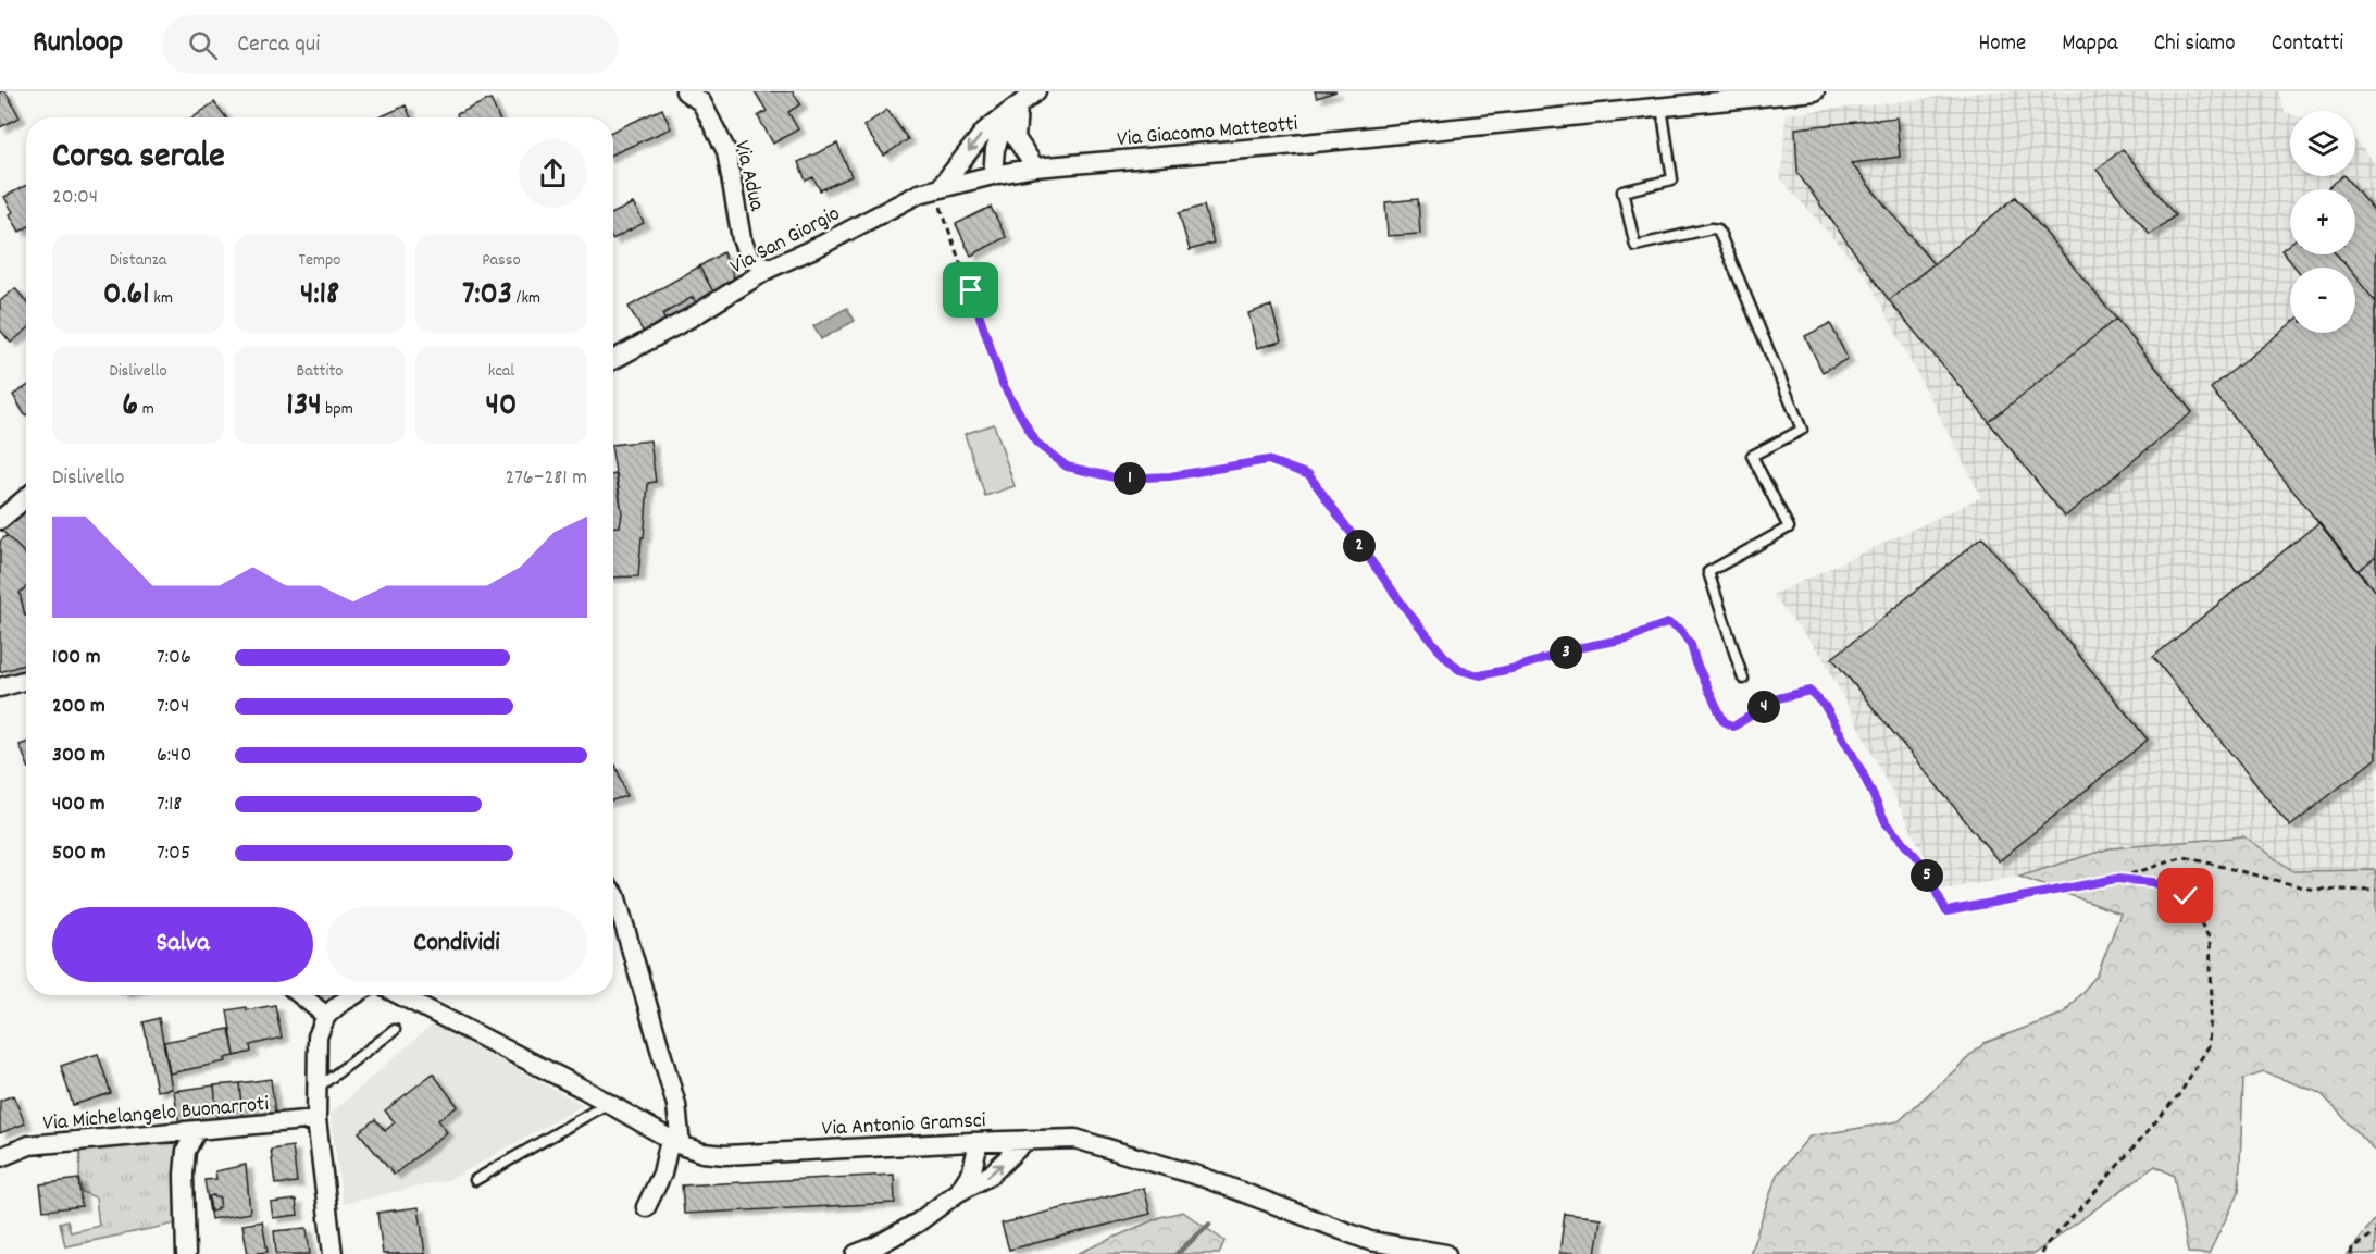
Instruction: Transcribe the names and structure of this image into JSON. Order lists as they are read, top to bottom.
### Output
{
  "streets": {
    "street": [
      "Via Giacomo Matteotti",
      "Via Adua",
      "Via San Giorgio",
      "Via Michelangelo Buonarroti",
      "Via Antonio Gramsci"
    ]
  },
  "crossings": [
    ["Via Giacomo Matteotti", "Via San Giorgio"],
    ["Via Adua", "Via San Giorgio"]
  ],
  "page": {
    "header": "Runloop",
    "search": "Cerca qui",
    "nav": [
      "Home",
      "Mappa",
      "Chi siamo",
      "Contatti"
    ],
    "map_buttons": ["+", "−"],
    "heading": ["Corsa serale", "20:04"],
    "stats": [
      ["Distanza", "0.61 km"],
      ["Tempo", "4:18"],
      ["Passo", "7:03 /km"],
      ["Dislivello", "6 m"],
      ["Battito", "134 bpm"],
      ["kcal", "40"]
    ],
    "chart": ["Dislivello", "276–281 m"],
    "pins": [
      "1",
      "2",
      "3",
      "4",
      "5"
    ],
    "list": [
      {
        "name": "100 m",
        "note": "7:06"
      },
      {
        "name": "200 m",
        "note": "7:04"
      },
      {
        "name": "300 m",
        "note": "6:40"
      },
      {
        "name": "400 m",
        "note": "7:18"
      },
      {
        "name": "500 m",
        "note": "7:05"
      }
    ],
    "buttons": ["Salva", "Condividi"]
  }
}
